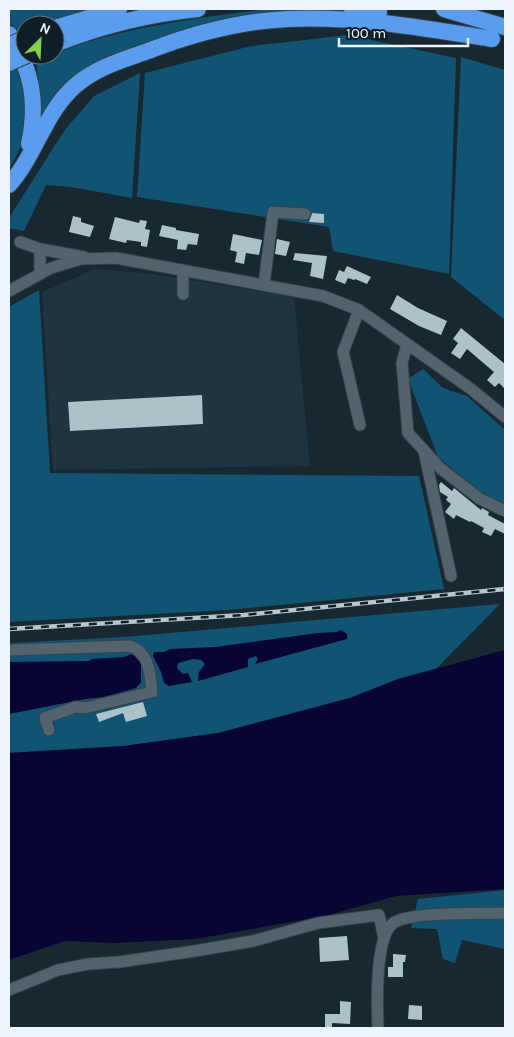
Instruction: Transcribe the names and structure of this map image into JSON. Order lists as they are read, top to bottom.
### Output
{
  "scale_bar": "100 m",
  "north": "top right"
}
